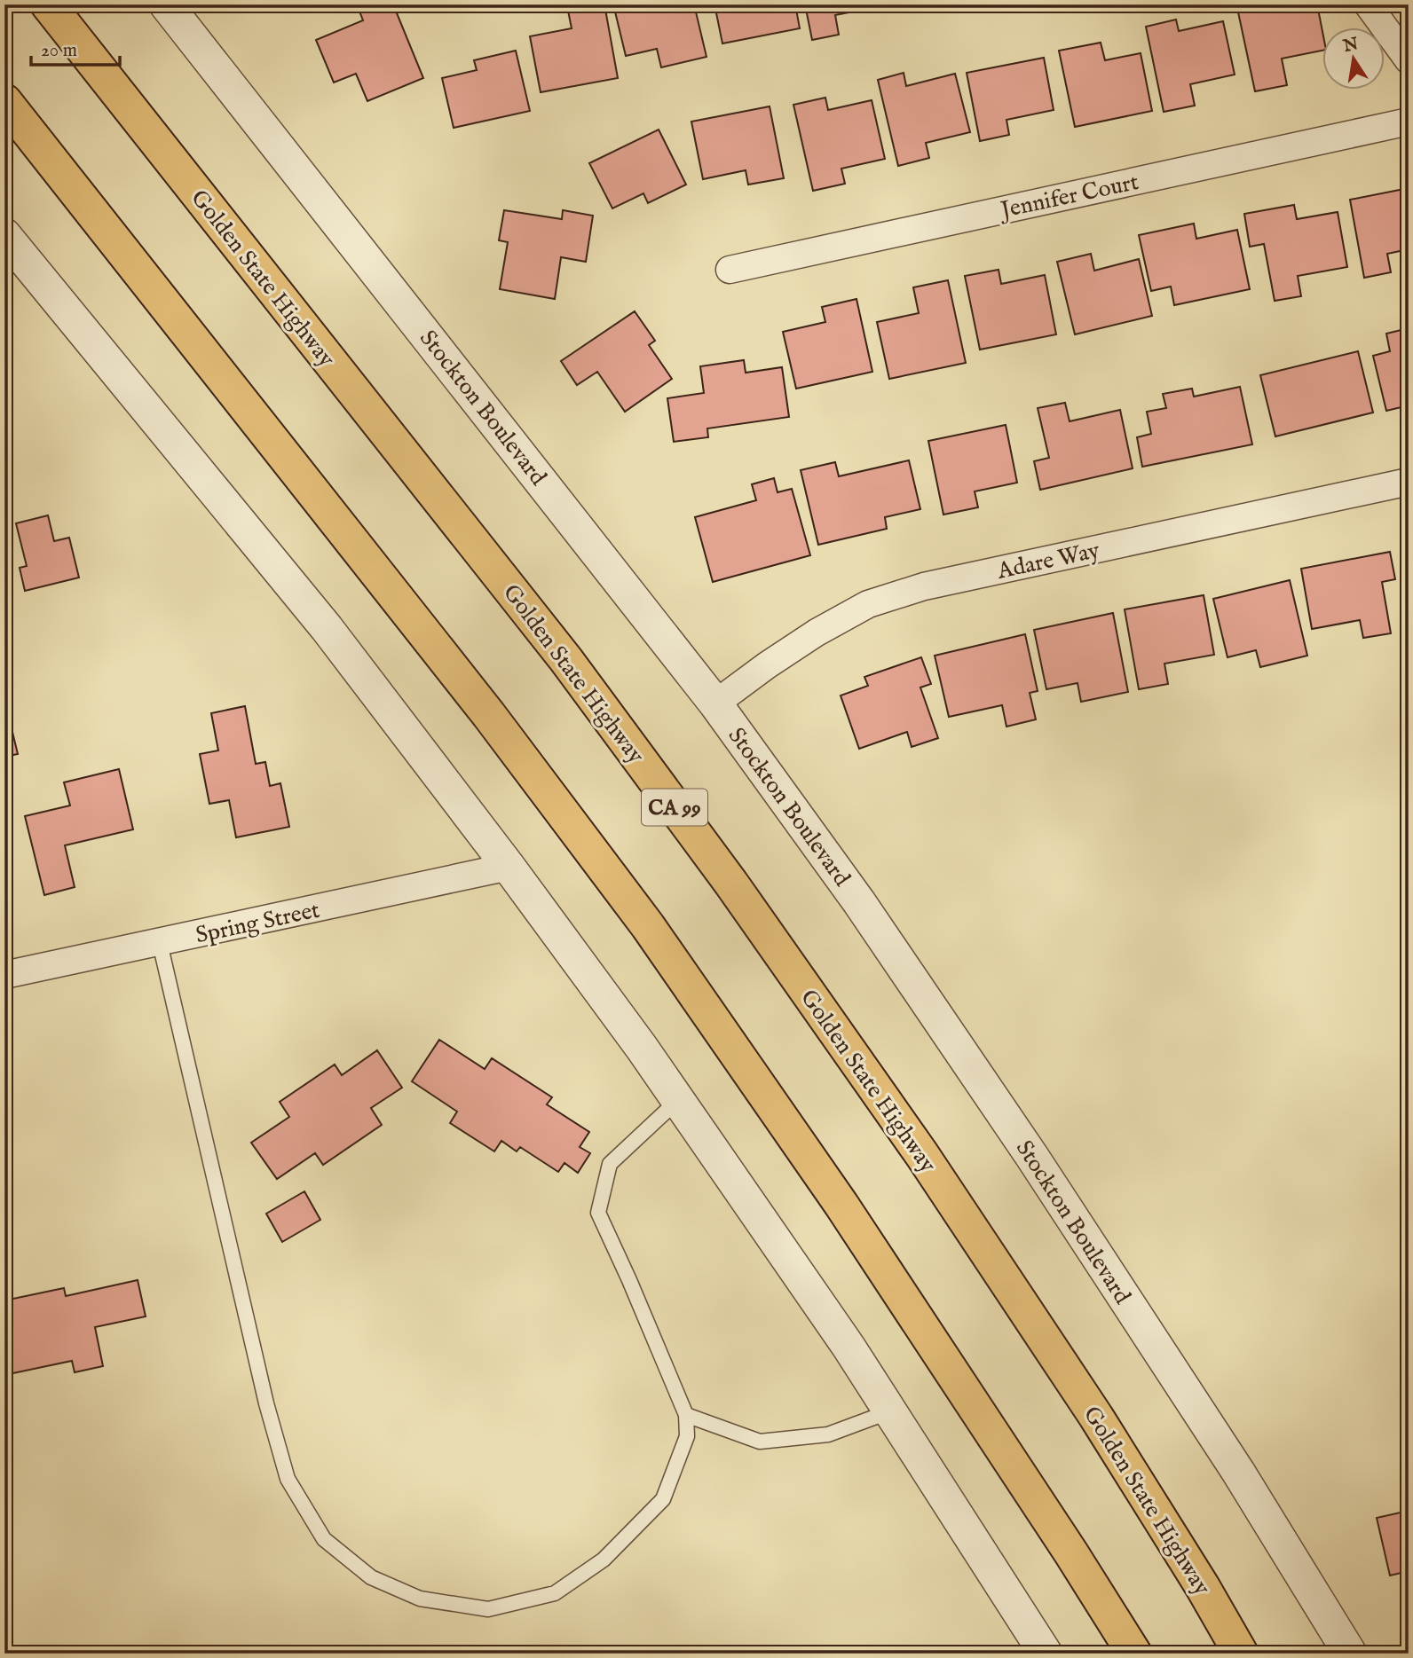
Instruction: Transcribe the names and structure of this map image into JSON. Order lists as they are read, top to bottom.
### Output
{
  "streets": {
    "highway": ["Golden State Highway", "CA 99"],
    "street": [
      "Jennifer Court",
      "Stockton Boulevard",
      "Adare Way",
      "Spring Street"
    ]
  },
  "crossings": [
    ["Stockton Boulevard", "Adare Way"]
  ],
  "scale_bar": "20 m",
  "north": "top"
}
